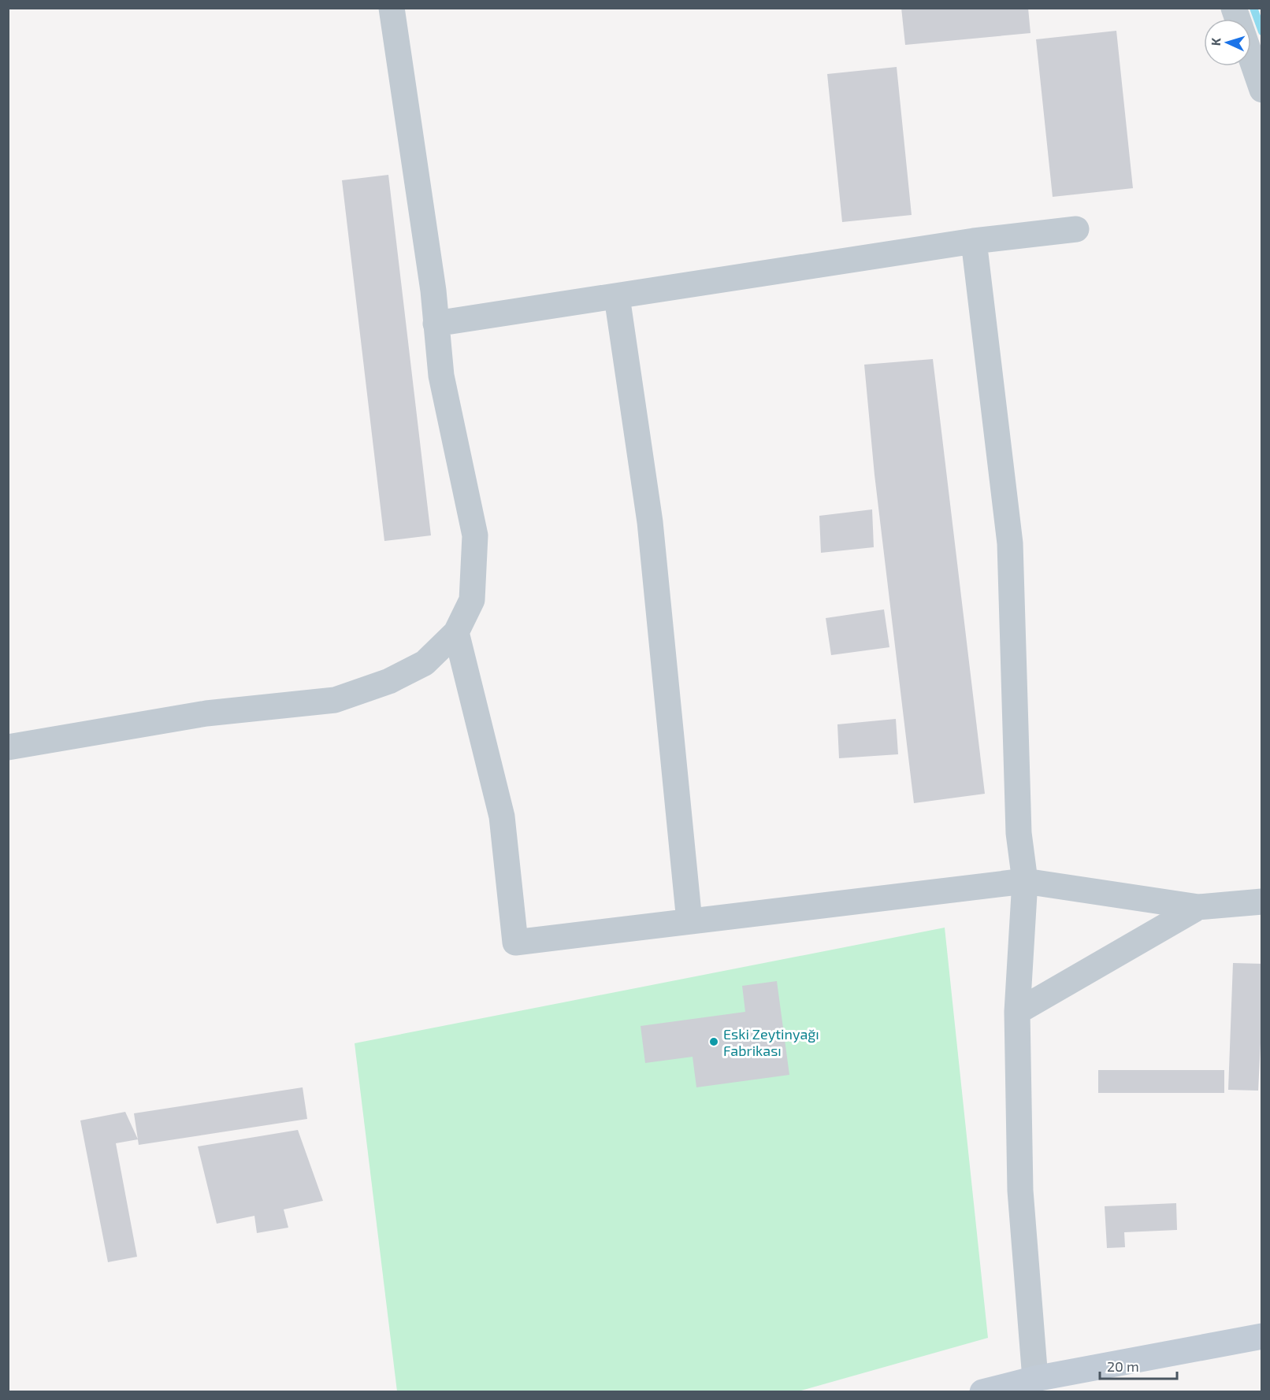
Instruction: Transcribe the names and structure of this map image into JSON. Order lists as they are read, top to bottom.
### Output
{
  "places": ["Eski Zeytinyağı Fabrikası"],
  "scale_bar": "20 m",
  "north": "left"
}
